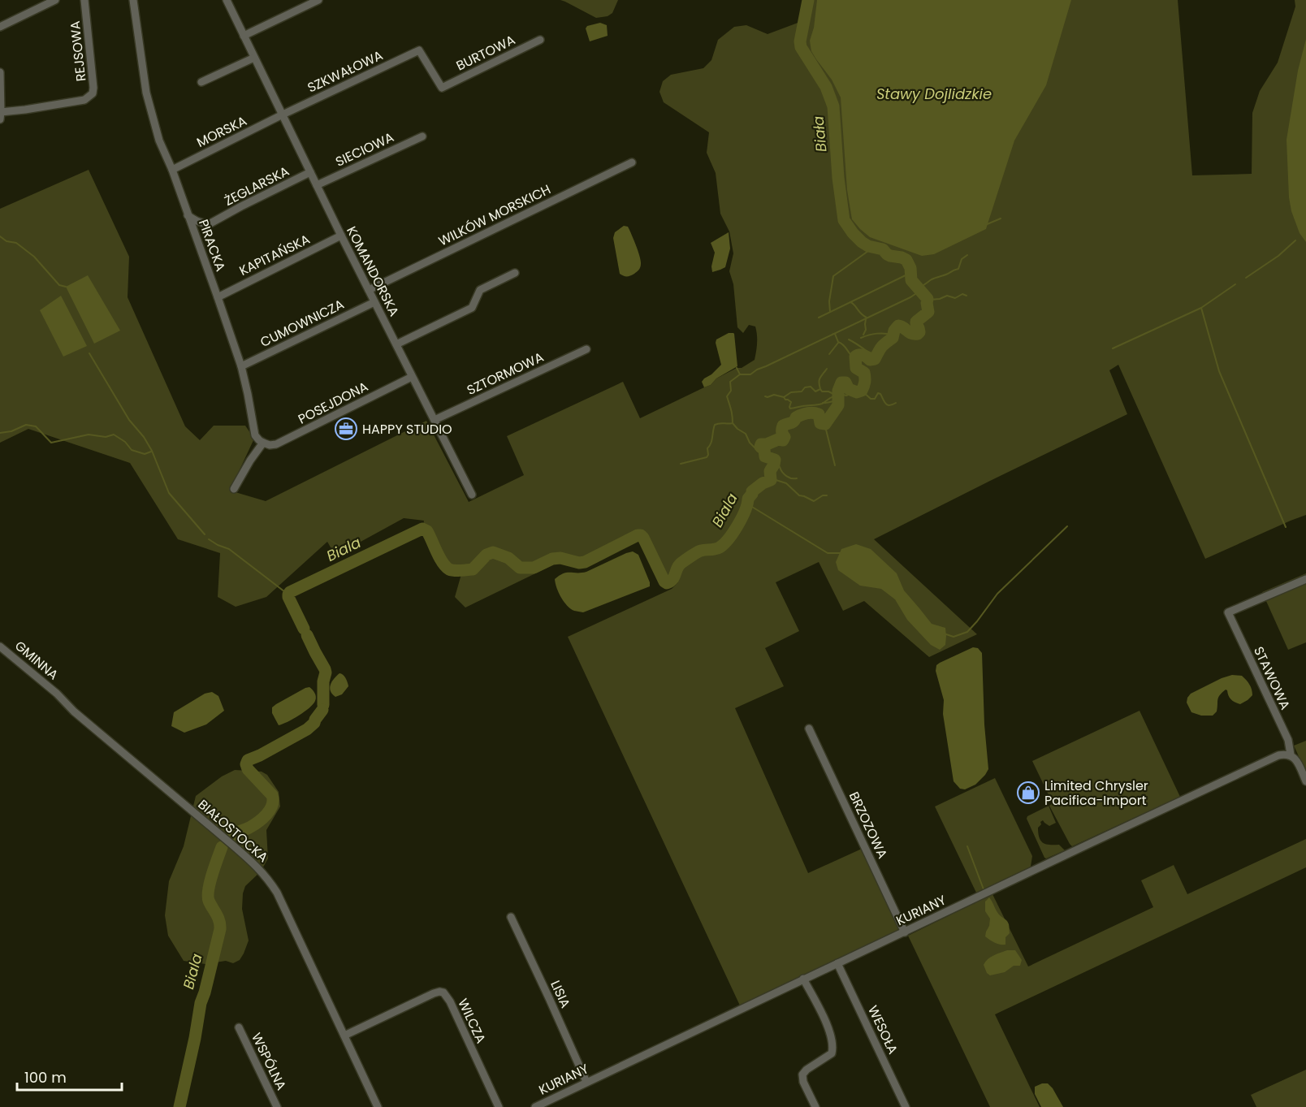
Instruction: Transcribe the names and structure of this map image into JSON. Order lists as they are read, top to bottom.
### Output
{
  "streets": {
    "street": [
      "REJSOWA",
      "BURTOWA",
      "SZKWAŁOWA",
      "MORSKA",
      "SIECIOWA",
      "ŻEGLARSKA",
      "WILKÓW MORSKICH",
      "PIRACKA",
      "KAPITAŃSKA",
      "KOMANDORSKA",
      "CUMOWNICZA",
      "SZTORMOWA",
      "POSEJDONA",
      "GMINNA",
      "STAWOWA",
      "BRZOZOWA",
      "BIAŁOSTOCKA",
      "KURIANY",
      "LISIA",
      "WILCZA",
      "WESOŁA",
      "WSPÓLNA"
    ]
  },
  "crossings": [
    ["BURTOWA", "SZKWAŁOWA"],
    ["SZKWAŁOWA", "MORSKA"],
    ["SZKWAŁOWA", "KOMANDORSKA"],
    ["MORSKA", "PIRACKA"],
    ["MORSKA", "KOMANDORSKA"],
    ["SIECIOWA", "KOMANDORSKA"],
    ["ŻEGLARSKA", "PIRACKA"],
    ["ŻEGLARSKA", "KOMANDORSKA"],
    ["WILKÓW MORSKICH", "KOMANDORSKA"],
    ["PIRACKA", "KAPITAŃSKA"],
    ["PIRACKA", "CUMOWNICZA"],
    ["PIRACKA", "POSEJDONA"],
    ["KAPITAŃSKA", "KOMANDORSKA"],
    ["KOMANDORSKA", "CUMOWNICZA"],
    ["KOMANDORSKA", "SZTORMOWA"],
    ["KOMANDORSKA", "POSEJDONA"],
    ["GMINNA", "BIAŁOSTOCKA"],
    ["STAWOWA", "KURIANY"],
    ["BRZOZOWA", "KURIANY"],
    ["BIAŁOSTOCKA", "WILCZA"],
    ["KURIANY", "LISIA"],
    ["KURIANY", "WESOŁA"]
  ],
  "water": ["Stawy Dojlidzkie", "Biała", "Biala"],
  "places": {
    "office": ["HAPPY STUDIO"],
    "shop": ["Limited Chrysler Pacifica-Import"]
  },
  "scale_bar": "100 m"
}
